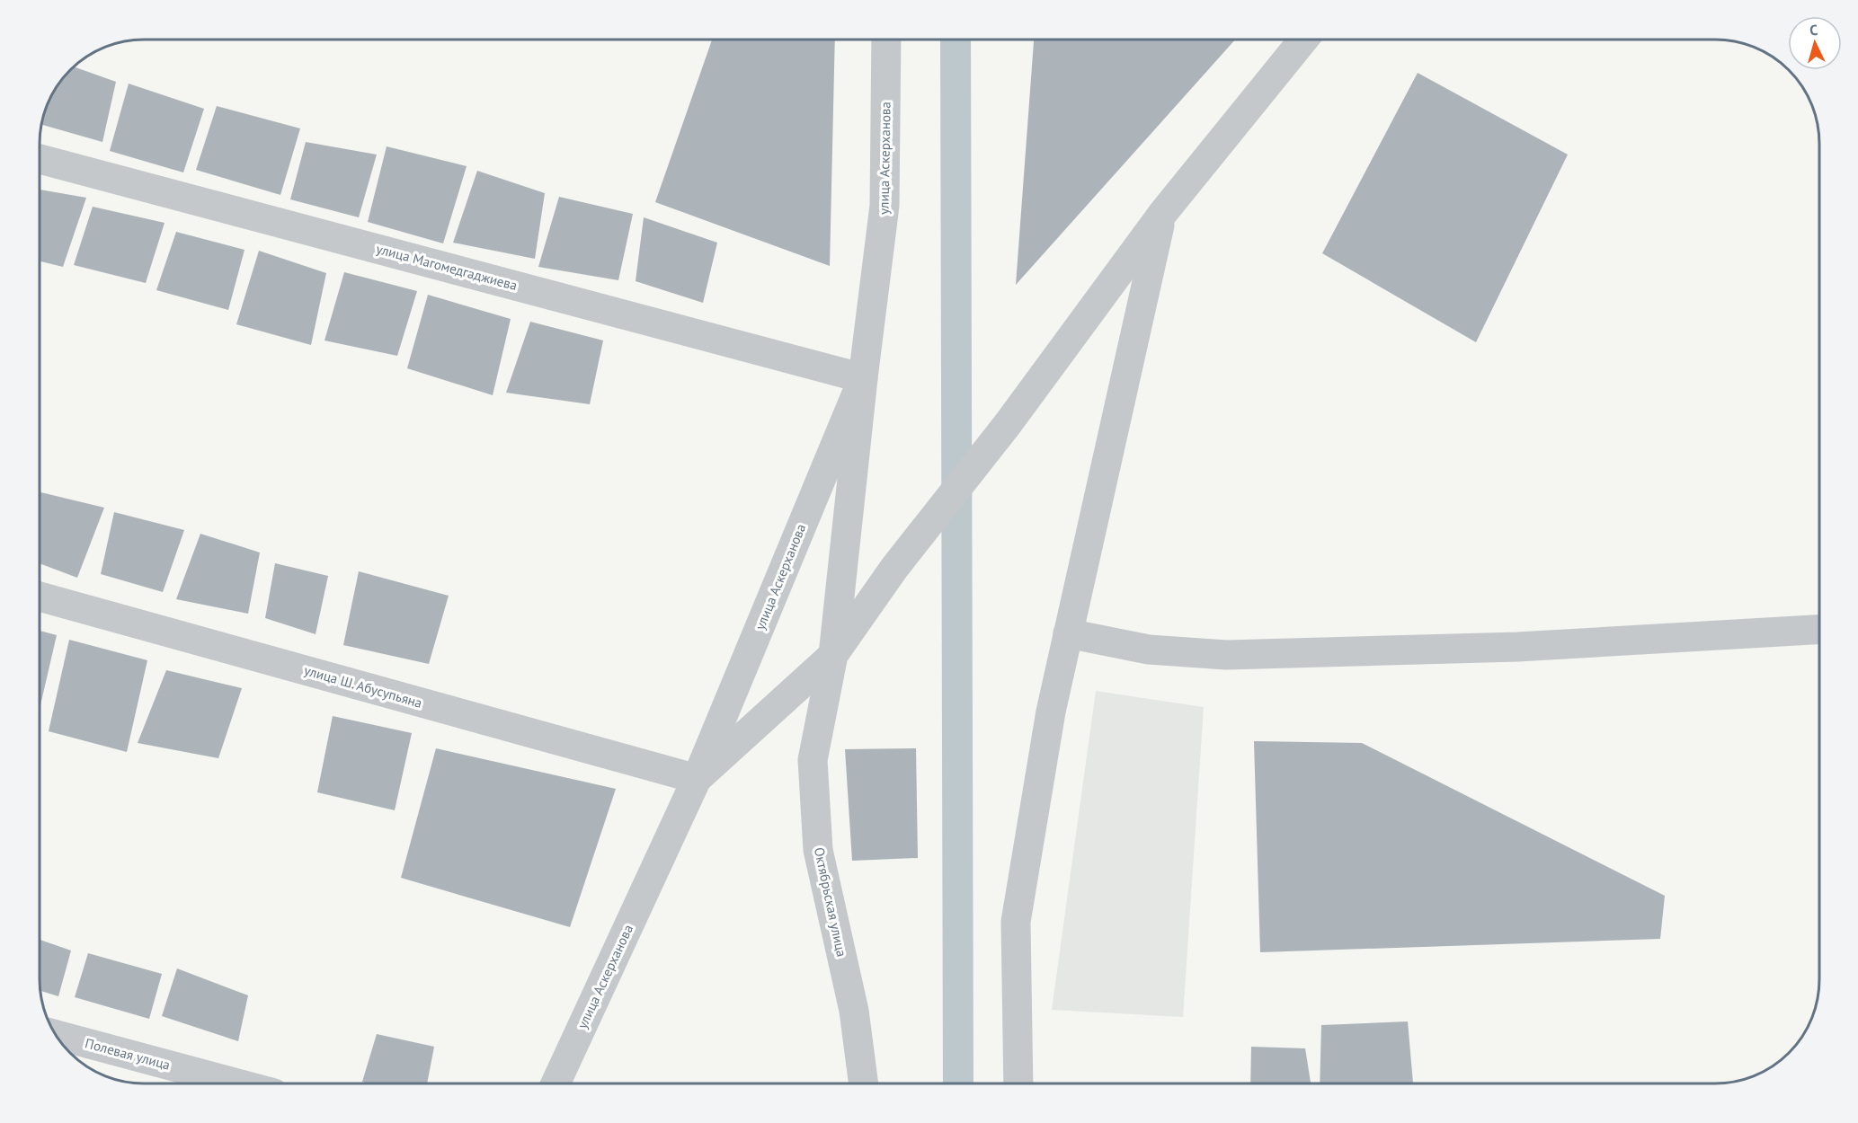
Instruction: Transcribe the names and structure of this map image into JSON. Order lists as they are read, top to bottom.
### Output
{
  "streets": {
    "street": [
      "улица Аскерханова",
      "улица Магомедгаджиева",
      "улица Ш. Абусупьяна",
      "Октябрьская улица",
      "Полевая улица"
    ]
  },
  "crossings": [
    ["улица Аскерханова", "улица Магомедгаджиева"],
    ["улица Аскерханова", "улица Ш. Абусупьяна"]
  ],
  "north": "top"
}
